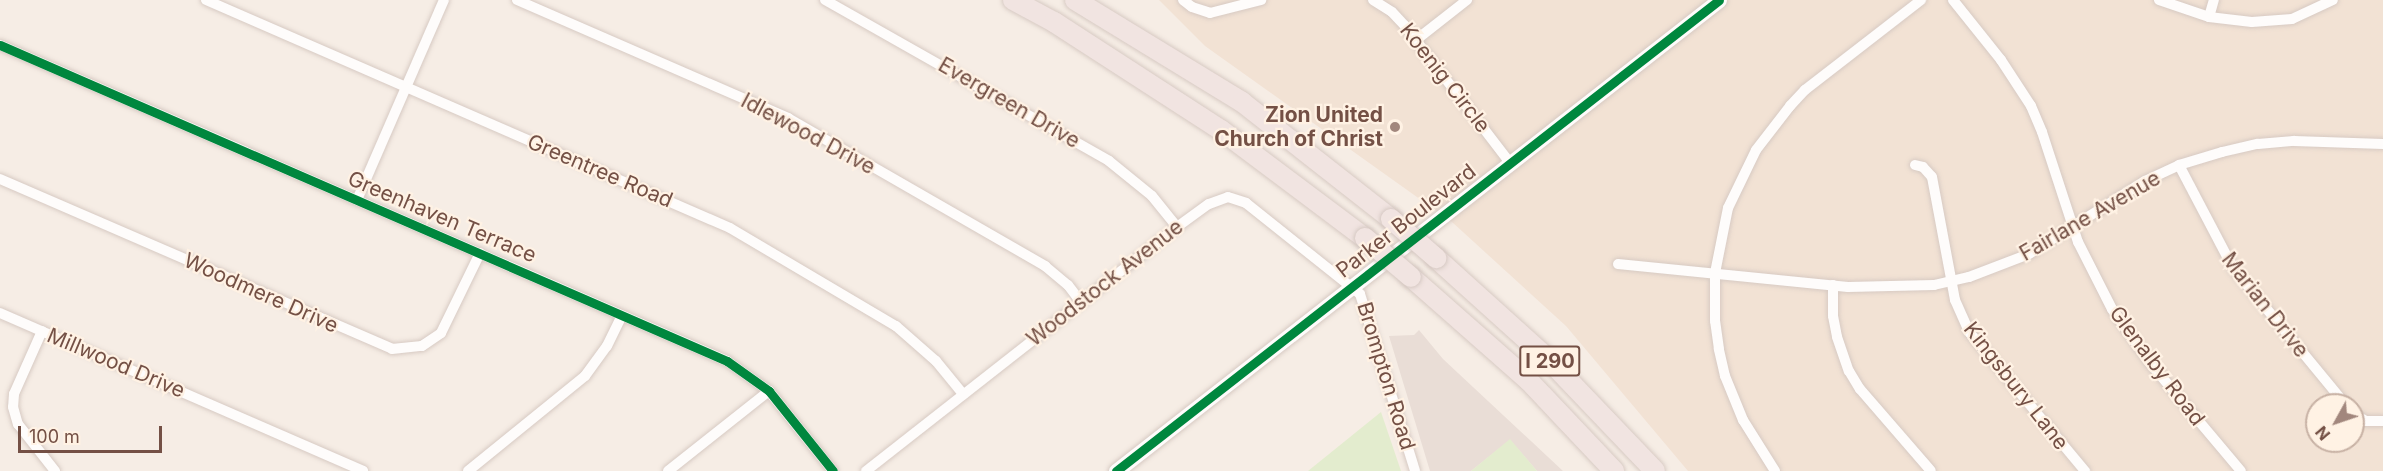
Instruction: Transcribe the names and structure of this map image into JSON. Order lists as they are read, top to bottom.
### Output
{
  "streets": {
    "highway": ["I 290"],
    "street": [
      "Koenig Circle",
      "Evergreen Drive",
      "Idlewood Drive",
      "Greentree Road",
      "Fairlane Avenue",
      "Greenhaven Terrace",
      "Parker Boulevard",
      "Woodstock Avenue",
      "Woodmere Drive",
      "Marian Drive",
      "Millwood Drive",
      "Glenalby Road",
      "Brompton Road",
      "Kingsbury Lane"
    ]
  },
  "crossings": [
    ["Koenig Circle", "Parker Boulevard"],
    ["Evergreen Drive", "Woodstock Avenue"],
    ["Idlewood Drive", "Woodstock Avenue"],
    ["Greentree Road", "Woodstock Avenue"],
    ["Fairlane Avenue", "Marian Drive"],
    ["Fairlane Avenue", "Glenalby Road"],
    ["Fairlane Avenue", "Kingsbury Lane"],
    ["Greenhaven Terrace", "Woodmere Drive"],
    ["Parker Boulevard", "Woodstock Avenue"],
    ["Parker Boulevard", "Brompton Road"],
    ["Woodstock Avenue", "Brompton Road"]
  ],
  "places": ["Zion United Church of Christ"],
  "scale_bar": "100 m",
  "north": "bottom left"
}
